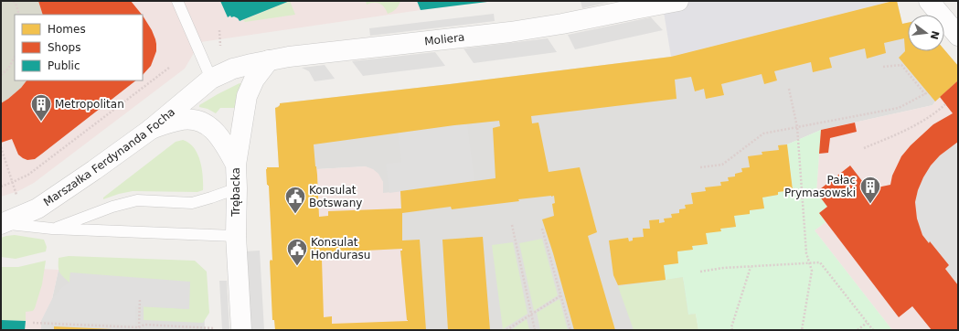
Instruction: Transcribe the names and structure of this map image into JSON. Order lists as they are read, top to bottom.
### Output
{
  "streets": {
    "street": ["Moliera", "Marszałka Ferdynanda Focha", "Trębacka"]
  },
  "crossings": [
    ["Moliera", "Marszałka Ferdynanda Focha"],
    ["Moliera", "Trębacka"]
  ],
  "places": {
    "building": ["Metropolitan", "Pałac Prymasowski"],
    "public building": ["Konsulat Botswany", "Konsulat Hondurasu"]
  },
  "legend": ["Homes", "Shops", "Public"],
  "north": "right"
}
